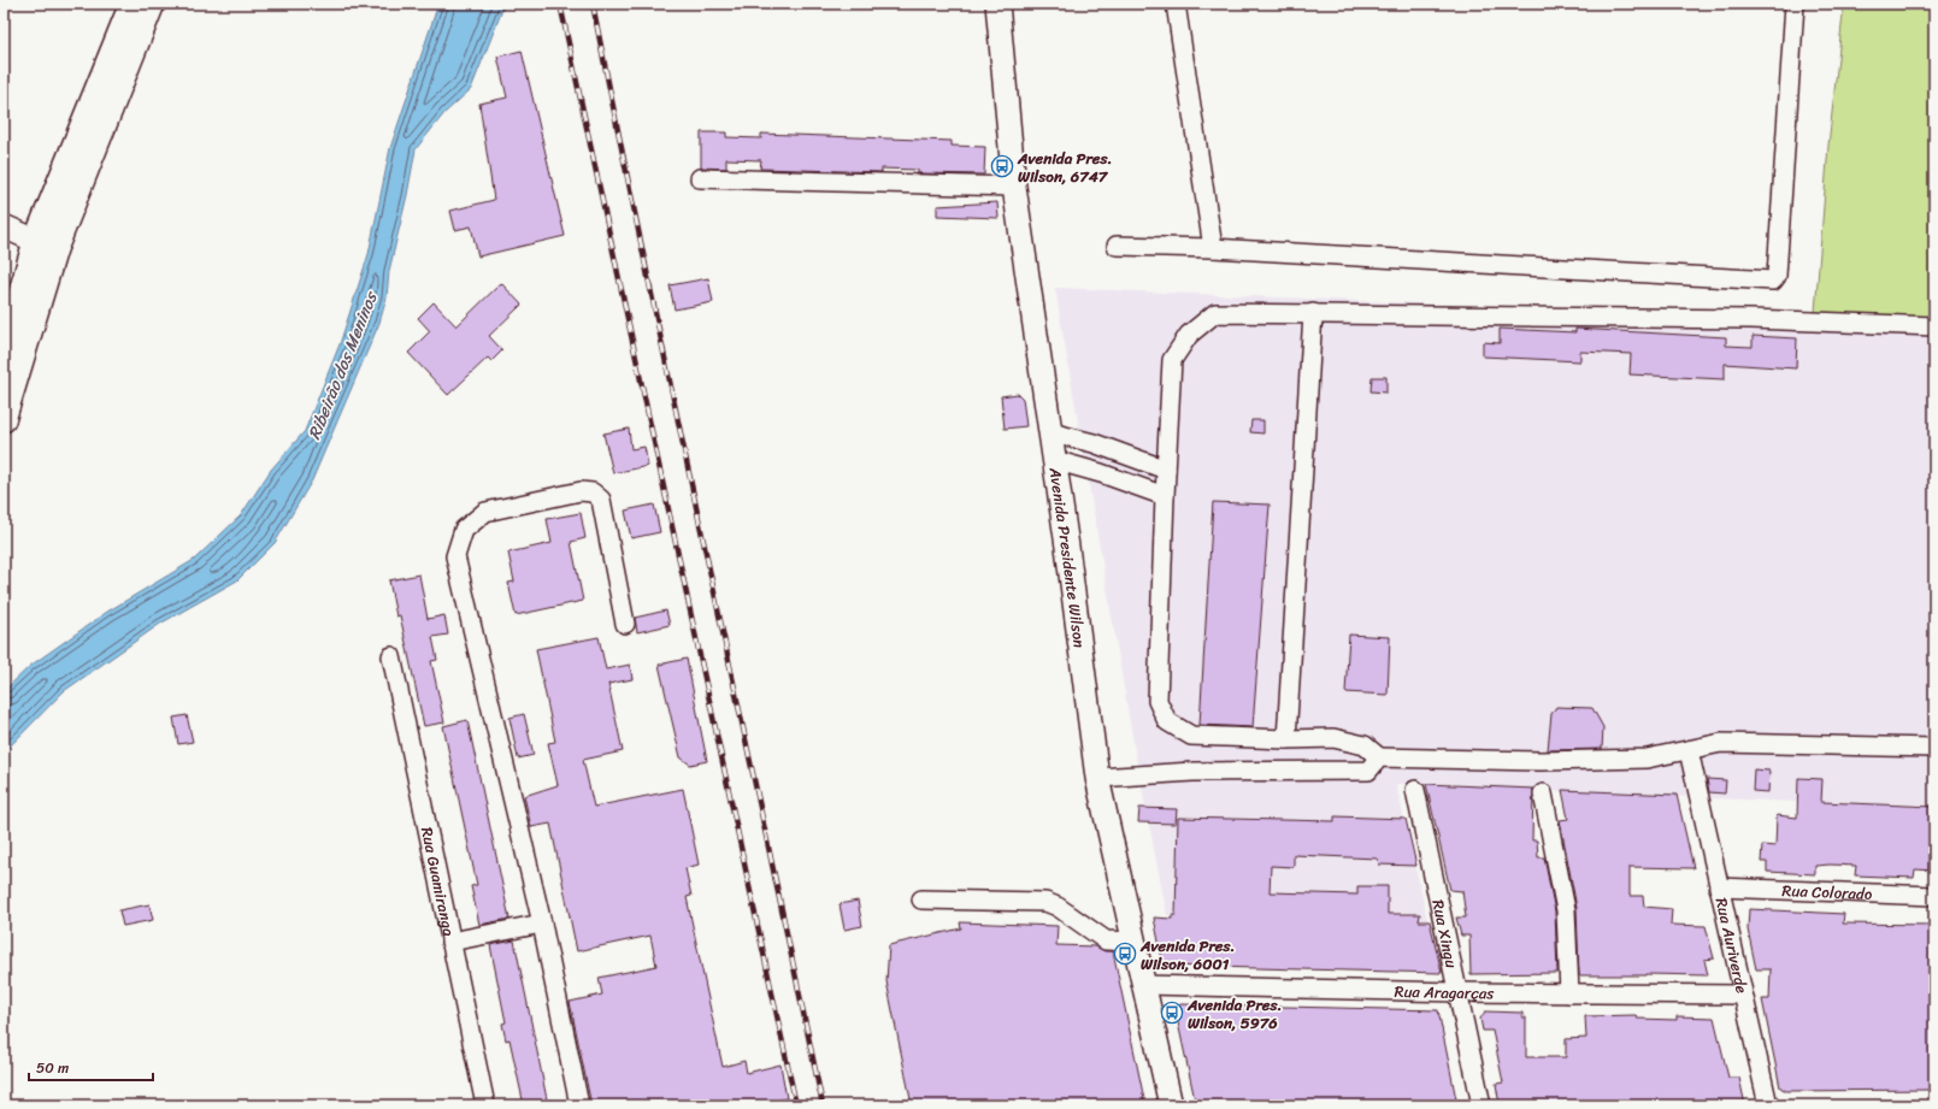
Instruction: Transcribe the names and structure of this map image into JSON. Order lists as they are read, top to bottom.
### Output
{
  "streets": {
    "main road": ["Avenida Presidente Wilson"],
    "street": [
      "Rua Guamiranga",
      "Rua Colorado",
      "Rua Xingu",
      "Rua Auriverde",
      "Rua Aragarças"
    ]
  },
  "crossings": [
    ["Avenida Presidente Wilson", "Rua Aragarças"],
    ["Rua Colorado", "Rua Auriverde"],
    ["Rua Xingu", "Rua Aragarças"],
    ["Rua Auriverde", "Rua Aragarças"]
  ],
  "water": ["Ribeirão dos Meninos"],
  "places": {
    "bus stop": ["Avenida Pres. Wilson, 6747", "Avenida Pres. Wilson, 6001", "Avenida Pres. Wilson, 5976"]
  },
  "scale_bar": "50 m"
}
